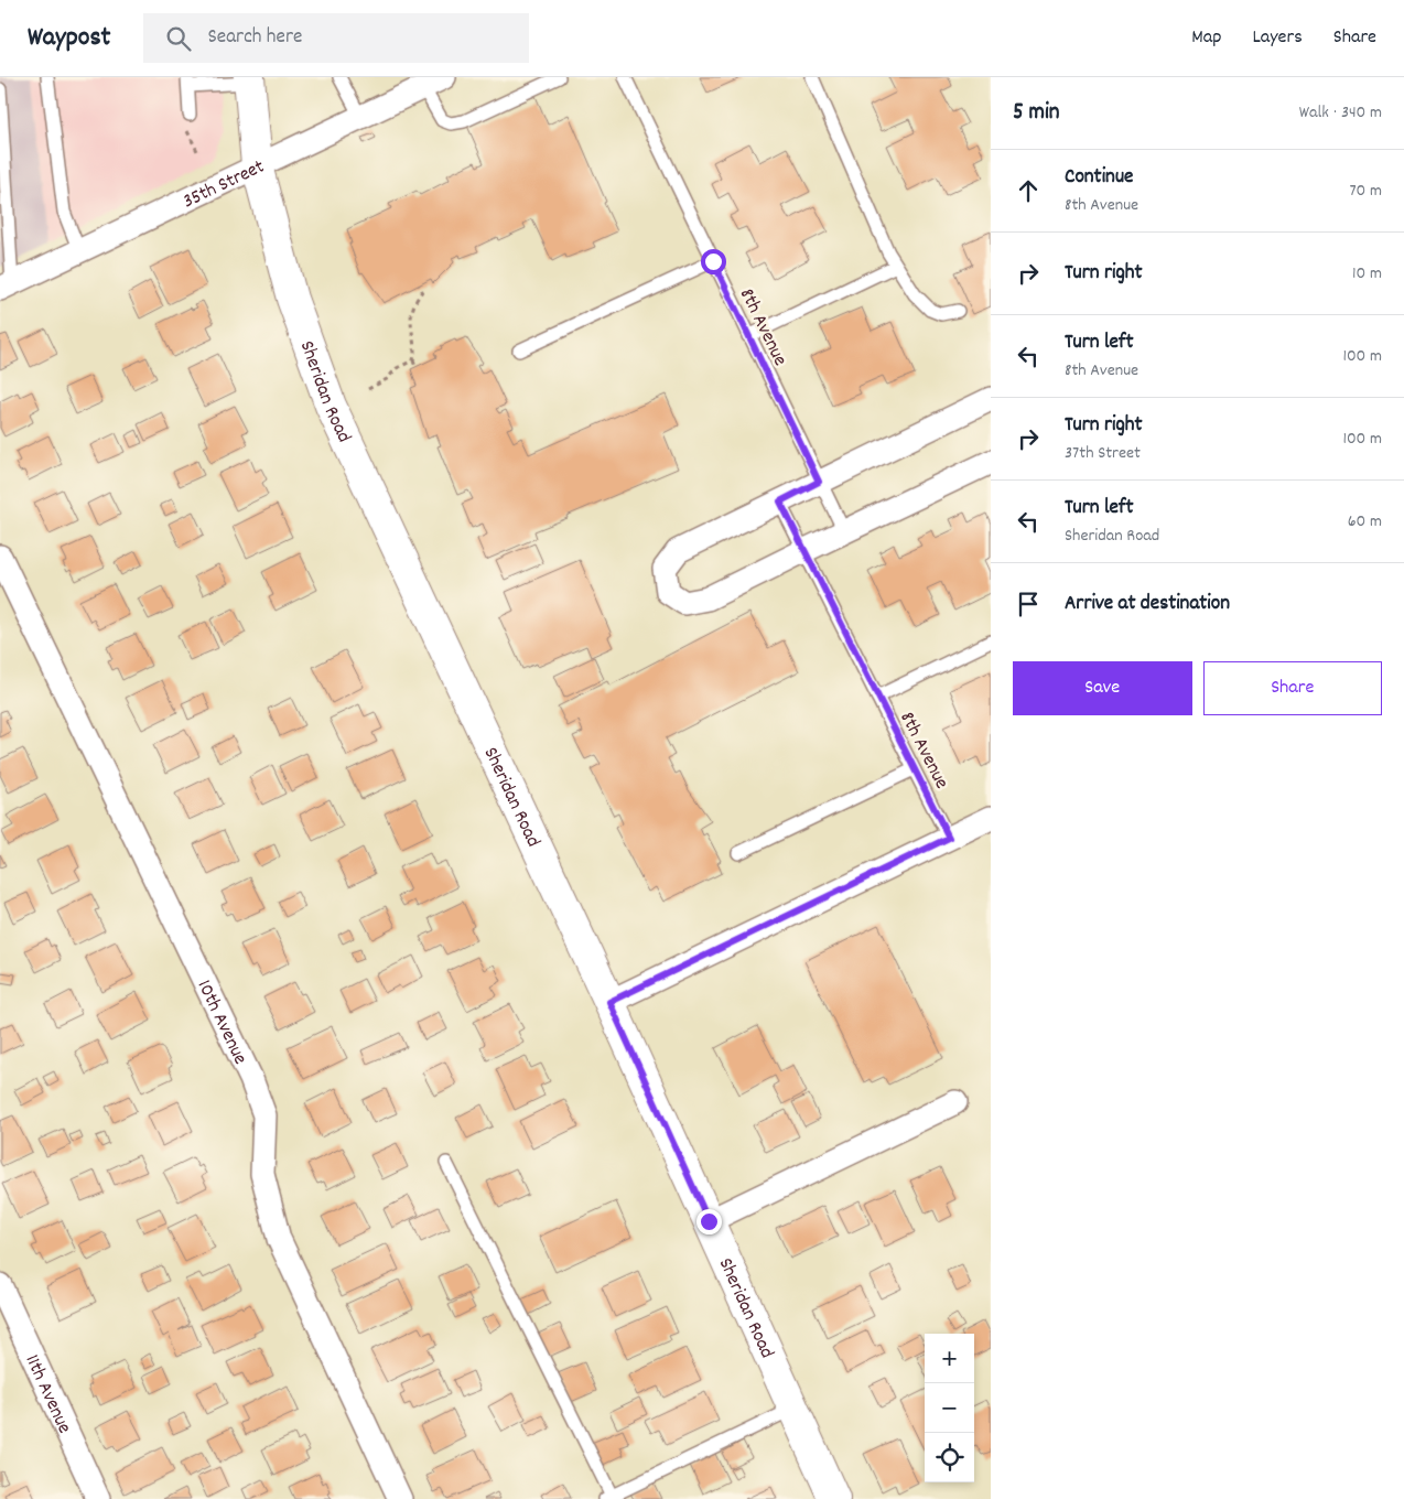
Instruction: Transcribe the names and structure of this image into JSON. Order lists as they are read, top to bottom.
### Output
{
  "streets": {
    "main road": ["Sheridan Road"],
    "street": ["35th Street", "10th Avenue", "11th Avenue"],
    "lane": ["8th Avenue"]
  },
  "crossings": [
    ["35th Street", "Sheridan Road"]
  ],
  "page": {
    "header": "Waypost",
    "search": "Search here",
    "nav": ["Map", "Layers", "Share"],
    "heading": ["5 min", "Walk · 340 m"],
    "list": [
      ["Continue", "8th Avenue", "70 m"],
      ["Turn right", "10 m"],
      ["Turn left", "8th Avenue", "100 m"],
      ["Turn right", "37th Street", "100 m"],
      ["Turn left", "Sheridan Road", "60 m"],
      "Arrive at destination"
    ],
    "buttons": ["Save", "Share"],
    "map_buttons": ["+", "−"]
  }
}
